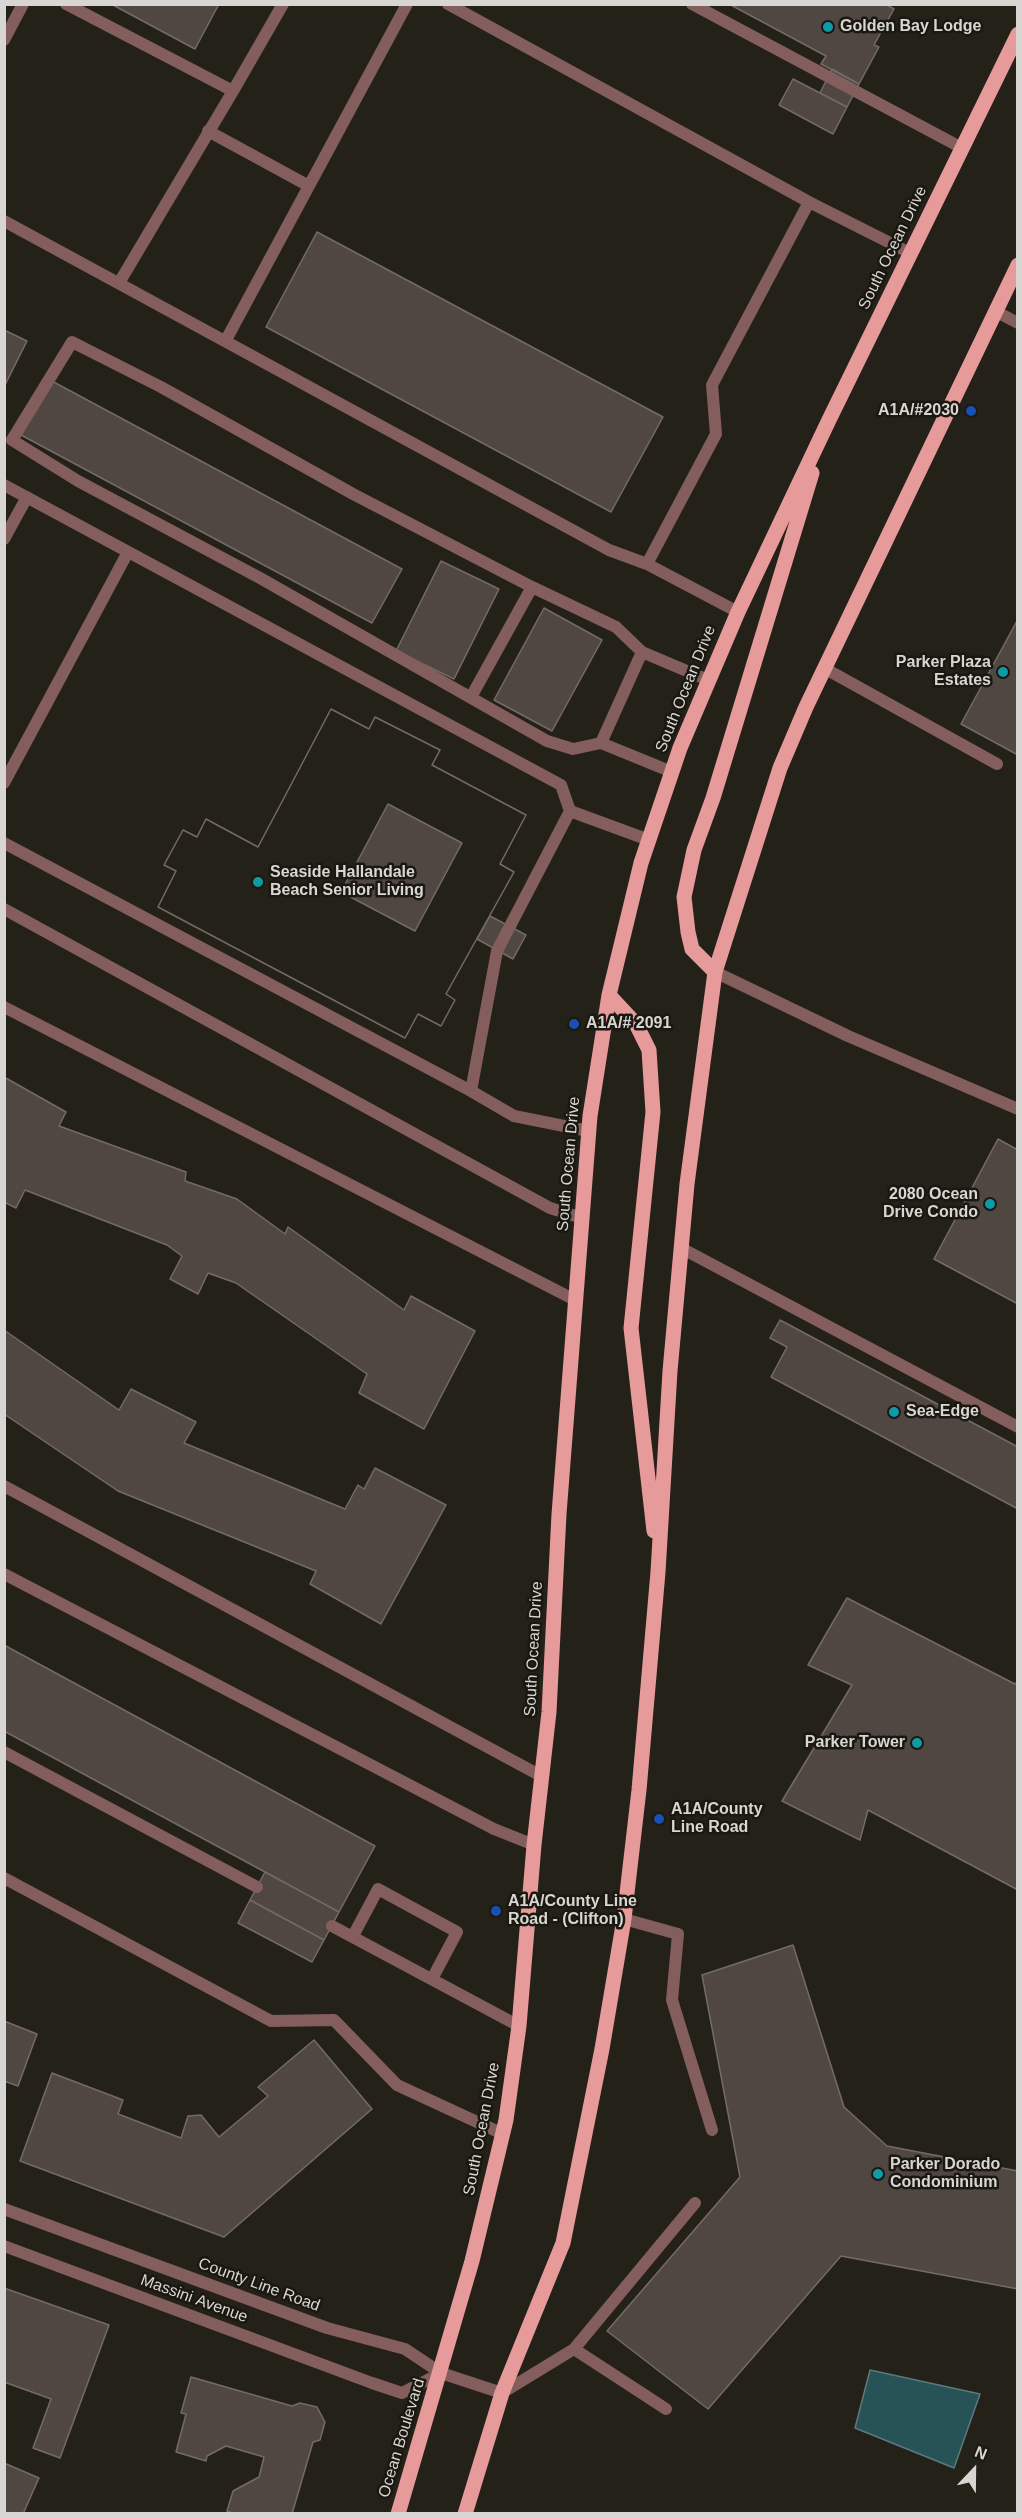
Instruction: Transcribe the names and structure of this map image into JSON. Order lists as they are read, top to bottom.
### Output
{
  "streets": {
    "main road": ["South Ocean Drive", "Ocean Boulevard"],
    "street": ["County Line Road", "Massini Avenue"]
  },
  "crossings": [
    ["South Ocean Drive", "County Line Road"],
    ["South Ocean Drive", "Massini Avenue"],
    ["South Ocean Drive", "Ocean Boulevard"],
    ["County Line Road", "Massini Avenue"],
    ["County Line Road", "Ocean Boulevard"],
    ["Massini Avenue", "Ocean Boulevard"]
  ],
  "places": [
    "Golden Bay Lodge",
    "A1A/#2030",
    "Parker Plaza Estates",
    "Seaside Hallandale Beach Senior Living",
    "A1A/# 2091",
    "2080 Ocean Drive Condo",
    "Sea-Edge",
    "Parker Tower",
    "A1A/County Line Road",
    "A1A/County Line Road - (Clifton)",
    "Parker Dorado Condominium"
  ],
  "north": "top"
}
